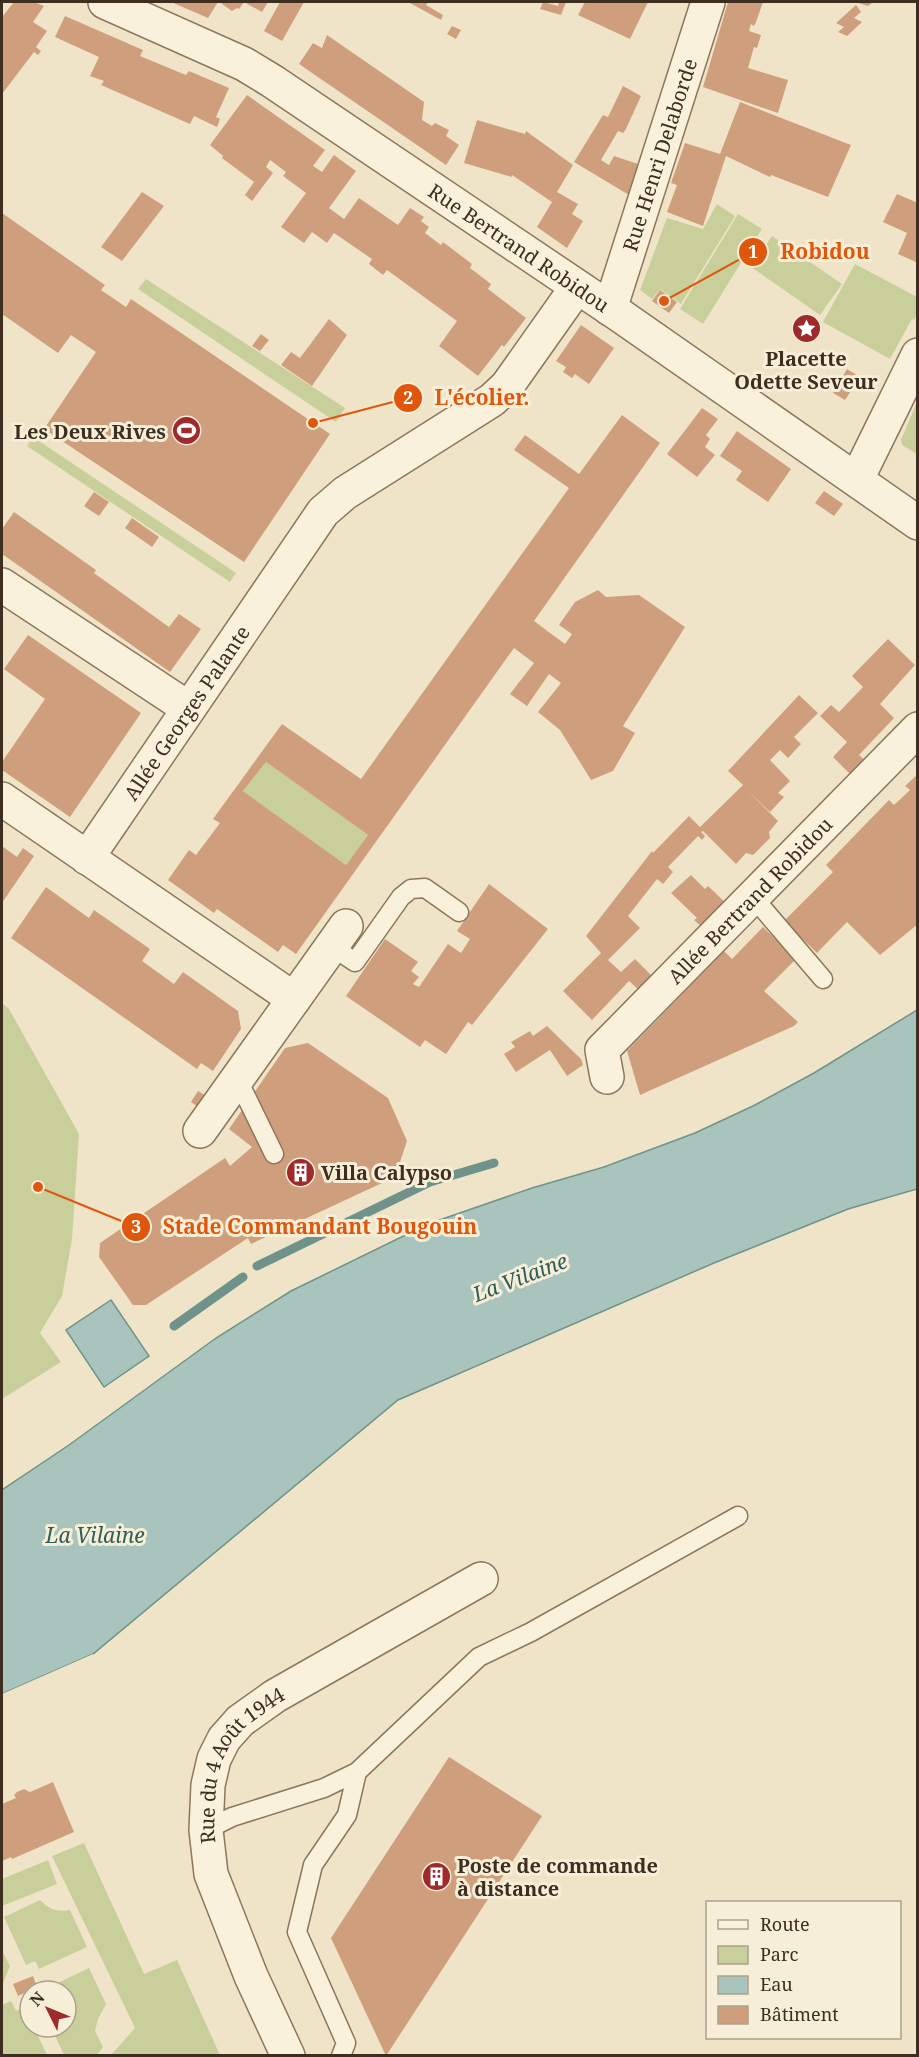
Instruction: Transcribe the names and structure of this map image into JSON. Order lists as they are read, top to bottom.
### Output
{
  "streets": {
    "street": [
      "Rue Henri Delaborde",
      "Rue Bertrand Robidou",
      "Allée Georges Palante",
      "Allée Bertrand Robidou",
      "Rue du 4 Août 1944"
    ]
  },
  "crossings": [
    ["Rue Henri Delaborde", "Rue Bertrand Robidou"],
    ["Rue Bertrand Robidou", "Allée Georges Palante"]
  ],
  "water": ["La Vilaine"],
  "places": {
    "other": ["Robidou", "L'écolier.", "Stade Commandant Bougouin"],
    "place": ["Placette Odette Seveur"],
    "sports": ["Les Deux Rives"],
    "building": ["Villa Calypso", "Poste de commande à distance"]
  },
  "legend": [
    "Route",
    "Parc",
    "Eau",
    "Bâtiment"
  ],
  "north": "top left"
}
